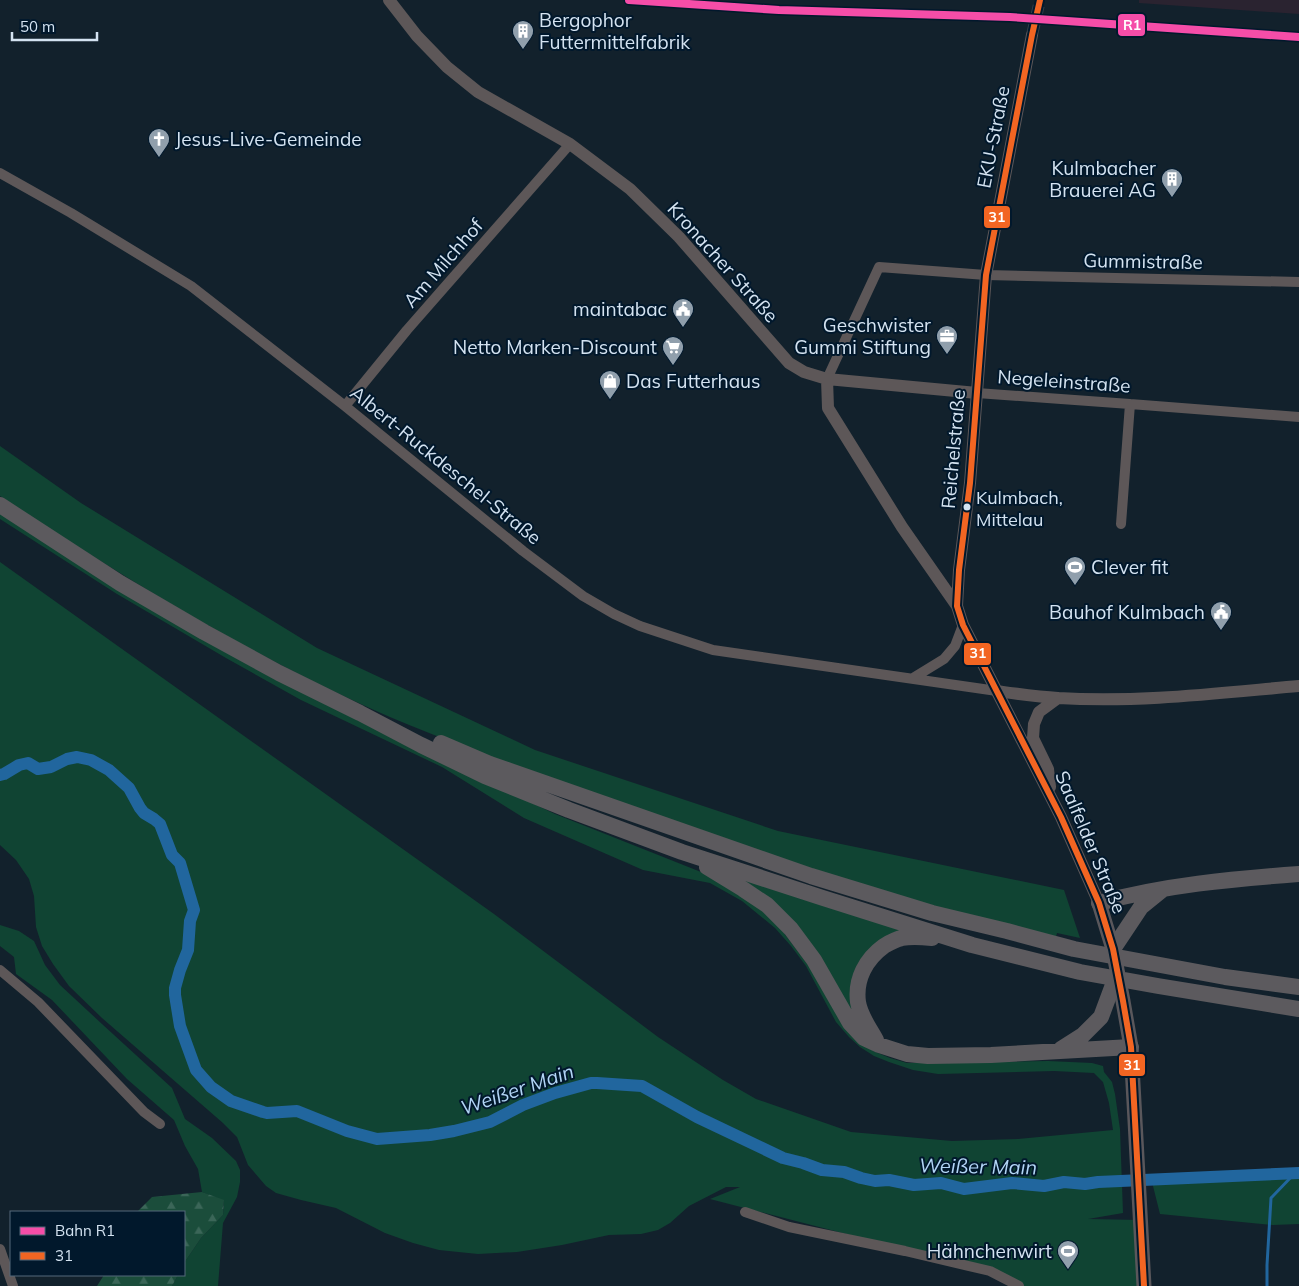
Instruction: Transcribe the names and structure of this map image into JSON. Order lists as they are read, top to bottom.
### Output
{
  "streets": {
    "main road": ["Saalfelder Straße"],
    "street": [
      "EKU-Straße",
      "Gummistraße",
      "Kronacher Straße",
      "Am Milchhof",
      "Negeleinstraße",
      "Reichelstraße",
      "Albert-Ruckdeschel-Straße"
    ]
  },
  "crossings": [
    ["EKU-Straße", "Gummistraße"],
    ["EKU-Straße", "Reichelstraße"],
    ["Gummistraße", "Kronacher Straße"],
    ["Gummistraße", "Negeleinstraße"],
    ["Gummistraße", "Reichelstraße"],
    ["Kronacher Straße", "Am Milchhof"],
    ["Kronacher Straße", "Negeleinstraße"],
    ["Am Milchhof", "Albert-Ruckdeschel-Straße"],
    ["Negeleinstraße", "Reichelstraße"],
    ["Albert-Ruckdeschel-Straße", "Saalfelder Straße"]
  ],
  "water": ["Weißer Main"],
  "places": {
    "building": ["Bergophor Futtermittelfabrik", "Kulmbacher Brauerei AG"],
    "church": ["Jesus-Live-Gemeinde"],
    "public building": ["maintabac", "Bauhof Kulmbach"],
    "office": ["Geschwister Gummi Stiftung"],
    "supermarket": ["Netto Marken-Discount"],
    "shop": ["Das Futterhaus"],
    "other": ["Kulmbach, Mittelau"],
    "sports": ["Clever fit", "Hähnchenwirt"]
  },
  "lines": ["rail line R1", "transit line 31"],
  "legend": ["Bahn R1", "31"],
  "scale_bar": "50 m"
}
